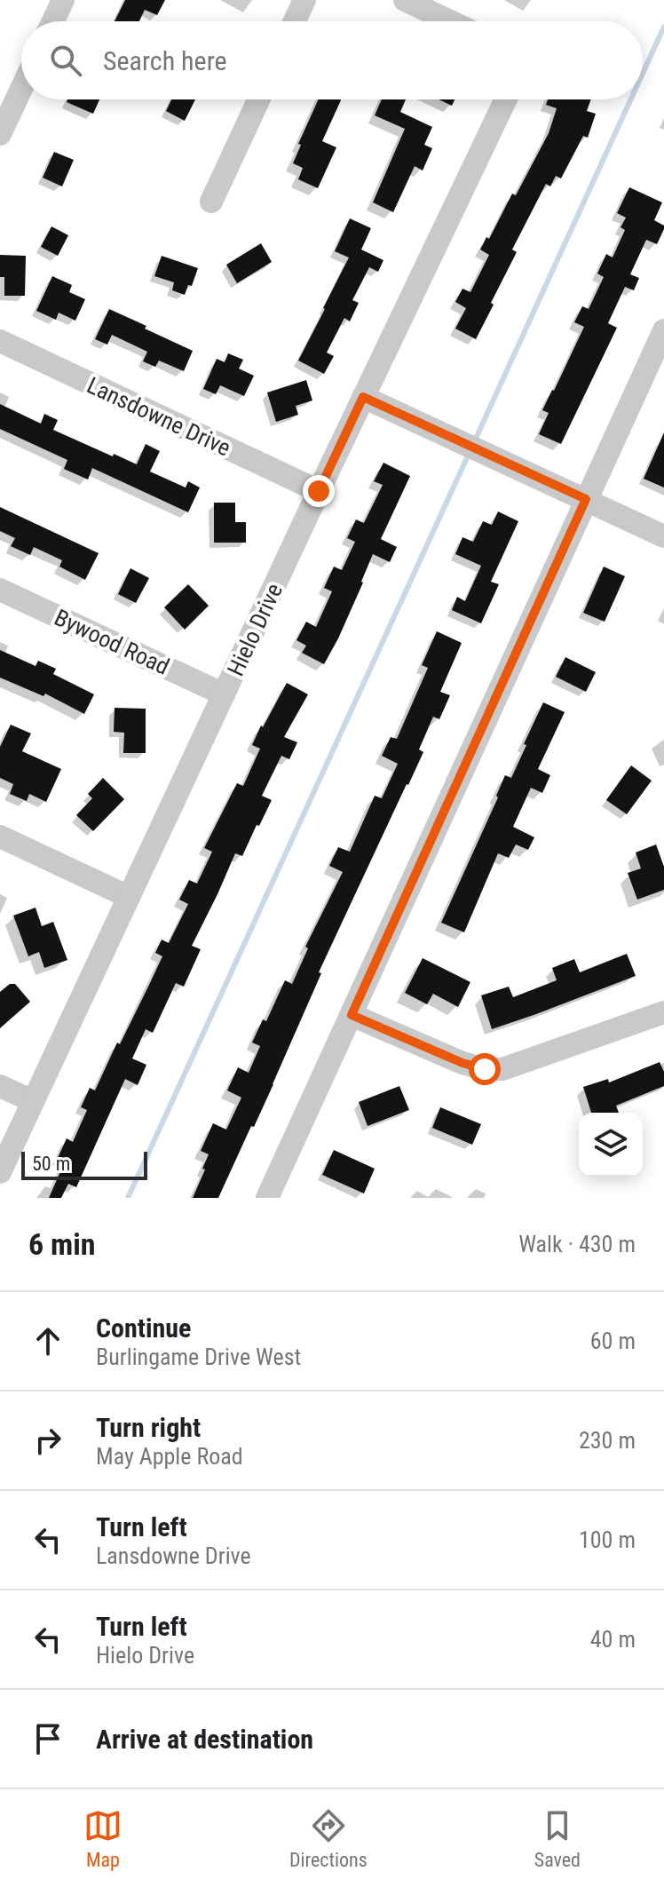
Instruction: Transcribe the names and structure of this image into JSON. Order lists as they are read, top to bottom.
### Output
{
  "streets": {
    "street": ["Lansdowne Drive", "Hielo Drive", "Bywood Road"]
  },
  "crossings": [
    ["Lansdowne Drive", "Hielo Drive"],
    ["Hielo Drive", "Bywood Road"]
  ],
  "scale_bar": "50 m",
  "page": {
    "search": "Search here",
    "scale": "50 m",
    "heading": ["6 min", "Walk · 430 m"],
    "list": [
      ["Continue", "Burlingame Drive West", "60 m"],
      ["Turn right", "May Apple Road", "230 m"],
      ["Turn left", "Lansdowne Drive", "100 m"],
      ["Turn left", "Hielo Drive", "40 m"],
      "Arrive at destination"
    ],
    "nav": ["Map", "Directions", "Saved"]
  }
}
